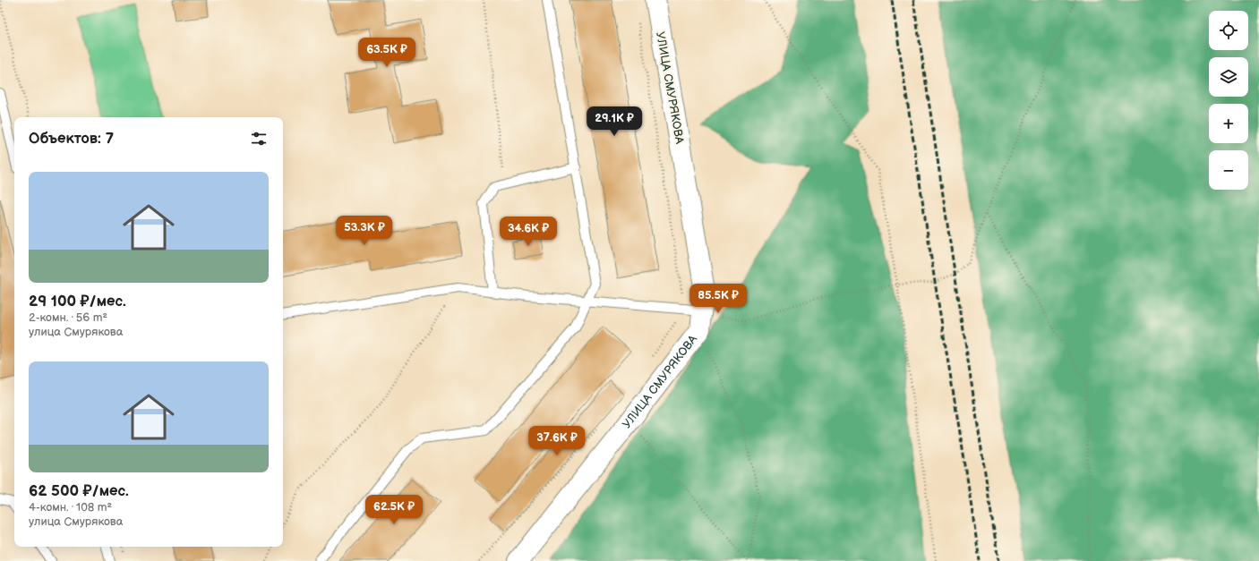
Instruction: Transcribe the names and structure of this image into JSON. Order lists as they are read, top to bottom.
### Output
{
  "streets": {
    "street": ["УЛИЦА СМУРЯКОВА"]
  },
  "page": {
    "map_buttons": ["+", "−"],
    "price": [
      "63.5K ₽",
      "29.1K ₽",
      "53.3K ₽",
      "34.6K ₽",
      "85.5K ₽",
      "37.6K ₽",
      "62.5K ₽"
    ],
    "heading": "Объектов: 7",
    "list": [
      {
        "name": "29 100 ₽/мес.",
        "note": "2-комн. · 56 m² · улица Смурякова"
      },
      {
        "name": "62 500 ₽/мес.",
        "note": "4-комн. · 108 m² · улица Смурякова"
      }
    ]
  }
}
